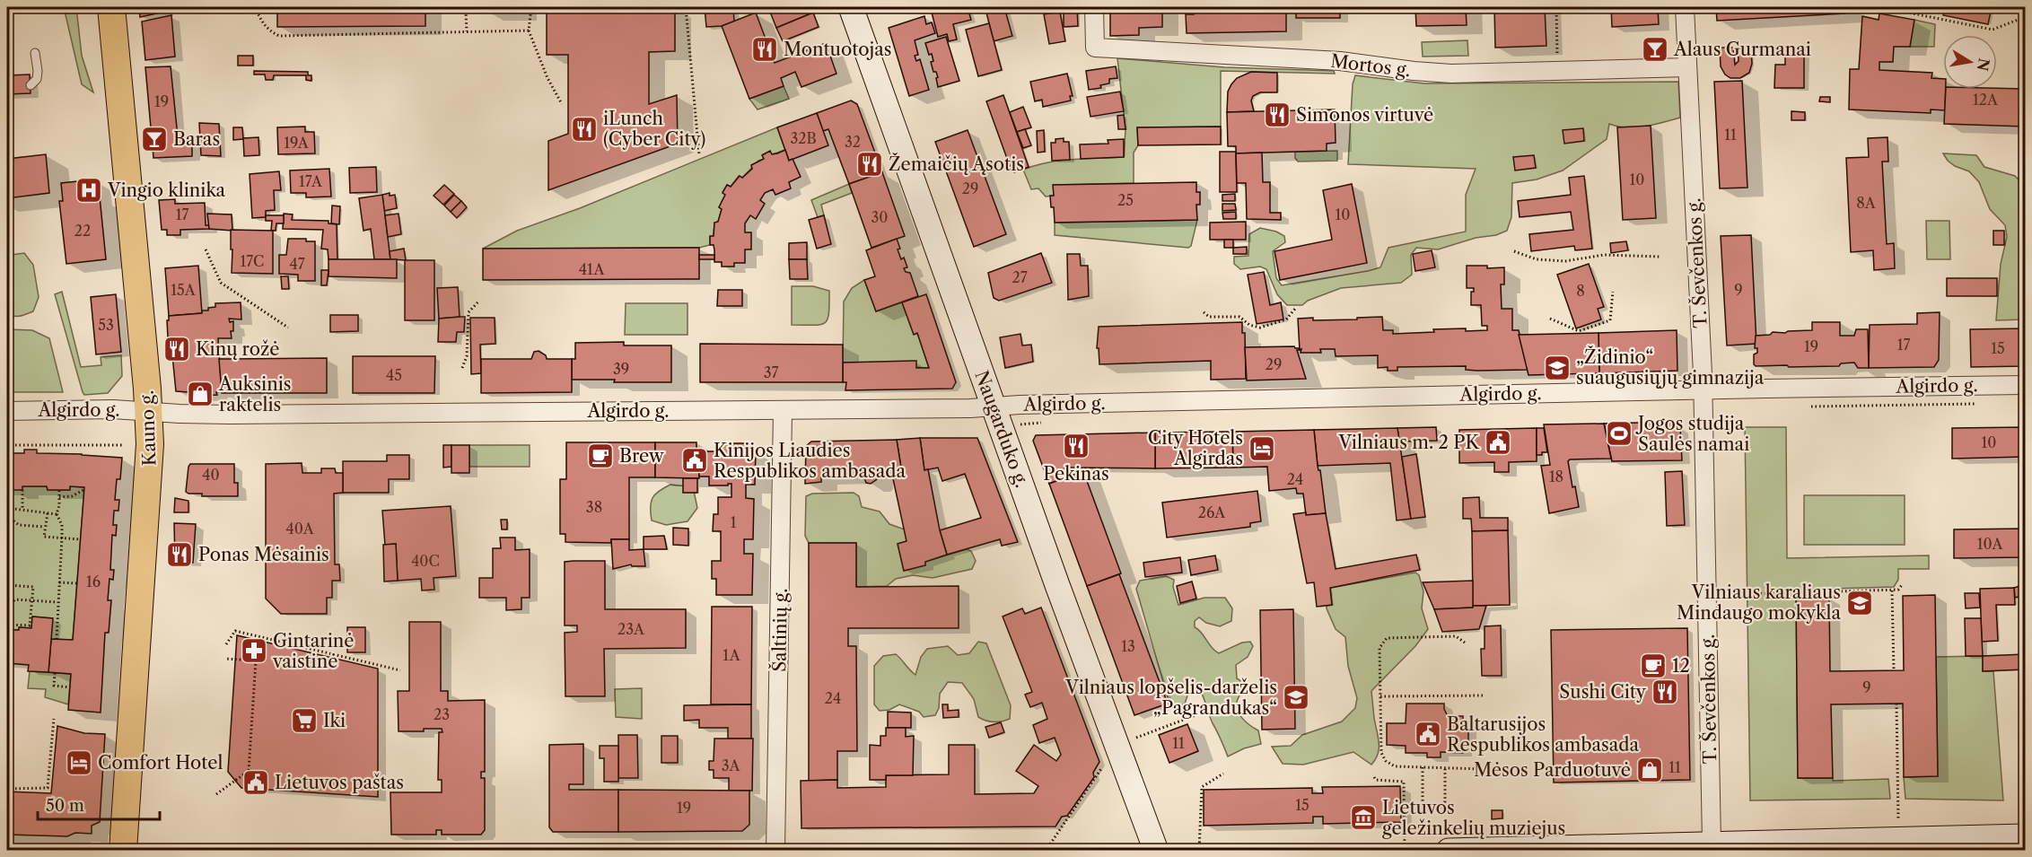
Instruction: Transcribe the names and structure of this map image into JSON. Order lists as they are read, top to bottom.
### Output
{
  "streets": {
    "main road": ["Kauno g.", "Naugarduko g."],
    "street": [
      "Mortos g.",
      "T. Ševčenkos g.",
      "Algirdo g.",
      "Šaltinių g."
    ]
  },
  "crossings": [
    ["Mortos g.", "T. Ševčenkos g."],
    ["T. Ševčenkos g.", "Algirdo g."],
    ["Algirdo g.", "Kauno g."],
    ["Algirdo g.", "Naugarduko g."],
    ["Algirdo g.", "Šaltinių g."]
  ],
  "places": {
    "restaurant": [
      "Montuotojas",
      "Simonos virtuvė",
      "iLunch (Cyber City)",
      "Žemaičių Ąsotis",
      "Kinų rožė",
      "Pekinas",
      "Ponas Mėsainis",
      "Sushi City"
    ],
    "bar": ["Alaus Gurmanai", "Baras"],
    "hospital": ["Vingio klinika"],
    "school or university": ["„Židinio“ suaugusiųjų gimnazija", "Vilniaus karaliaus Mindaugo mokykla", "Vilniaus lopšelis-darželis „Pagrandukas“"],
    "shop": ["Auksinis raktelis", "Mėsos Parduotuvė"],
    "sports": ["Jogos studija Saulės namai"],
    "public building": [
      "Vilniaus m. 2 PK",
      "Kinijos Liaudies Respublikos ambasada",
      "Baltarusijos Respublikos ambasada",
      "Lietuvos paštas"
    ],
    "hotel": ["City Hotels Algirdas", "Comfort Hotel"],
    "cafe": ["Brew", "12"],
    "pharmacy": ["Gintarinė vaistinė"],
    "supermarket": ["Iki"],
    "museum": ["Lietuvos geležinkelių muziejus"]
  },
  "house_numbers": [
    "12A",
    "19",
    "11",
    "32B",
    "32",
    "19A",
    "10",
    "17A",
    "29",
    "25",
    "8A",
    "17",
    "10",
    "30",
    "22",
    "17C",
    "47",
    "41A",
    "27",
    "15A",
    "9",
    "8",
    "53",
    "17",
    "19",
    "15",
    "29",
    "39",
    "37",
    "45",
    "10",
    "40",
    "18",
    "24",
    "38",
    "26A",
    "1",
    "40A",
    "10A",
    "40C",
    "16",
    "23A",
    "13",
    "1A",
    "9",
    "24",
    "23",
    "11",
    "3A",
    "11",
    "15",
    "19"
  ],
  "scale_bar": "50 m",
  "north": "right"
}
